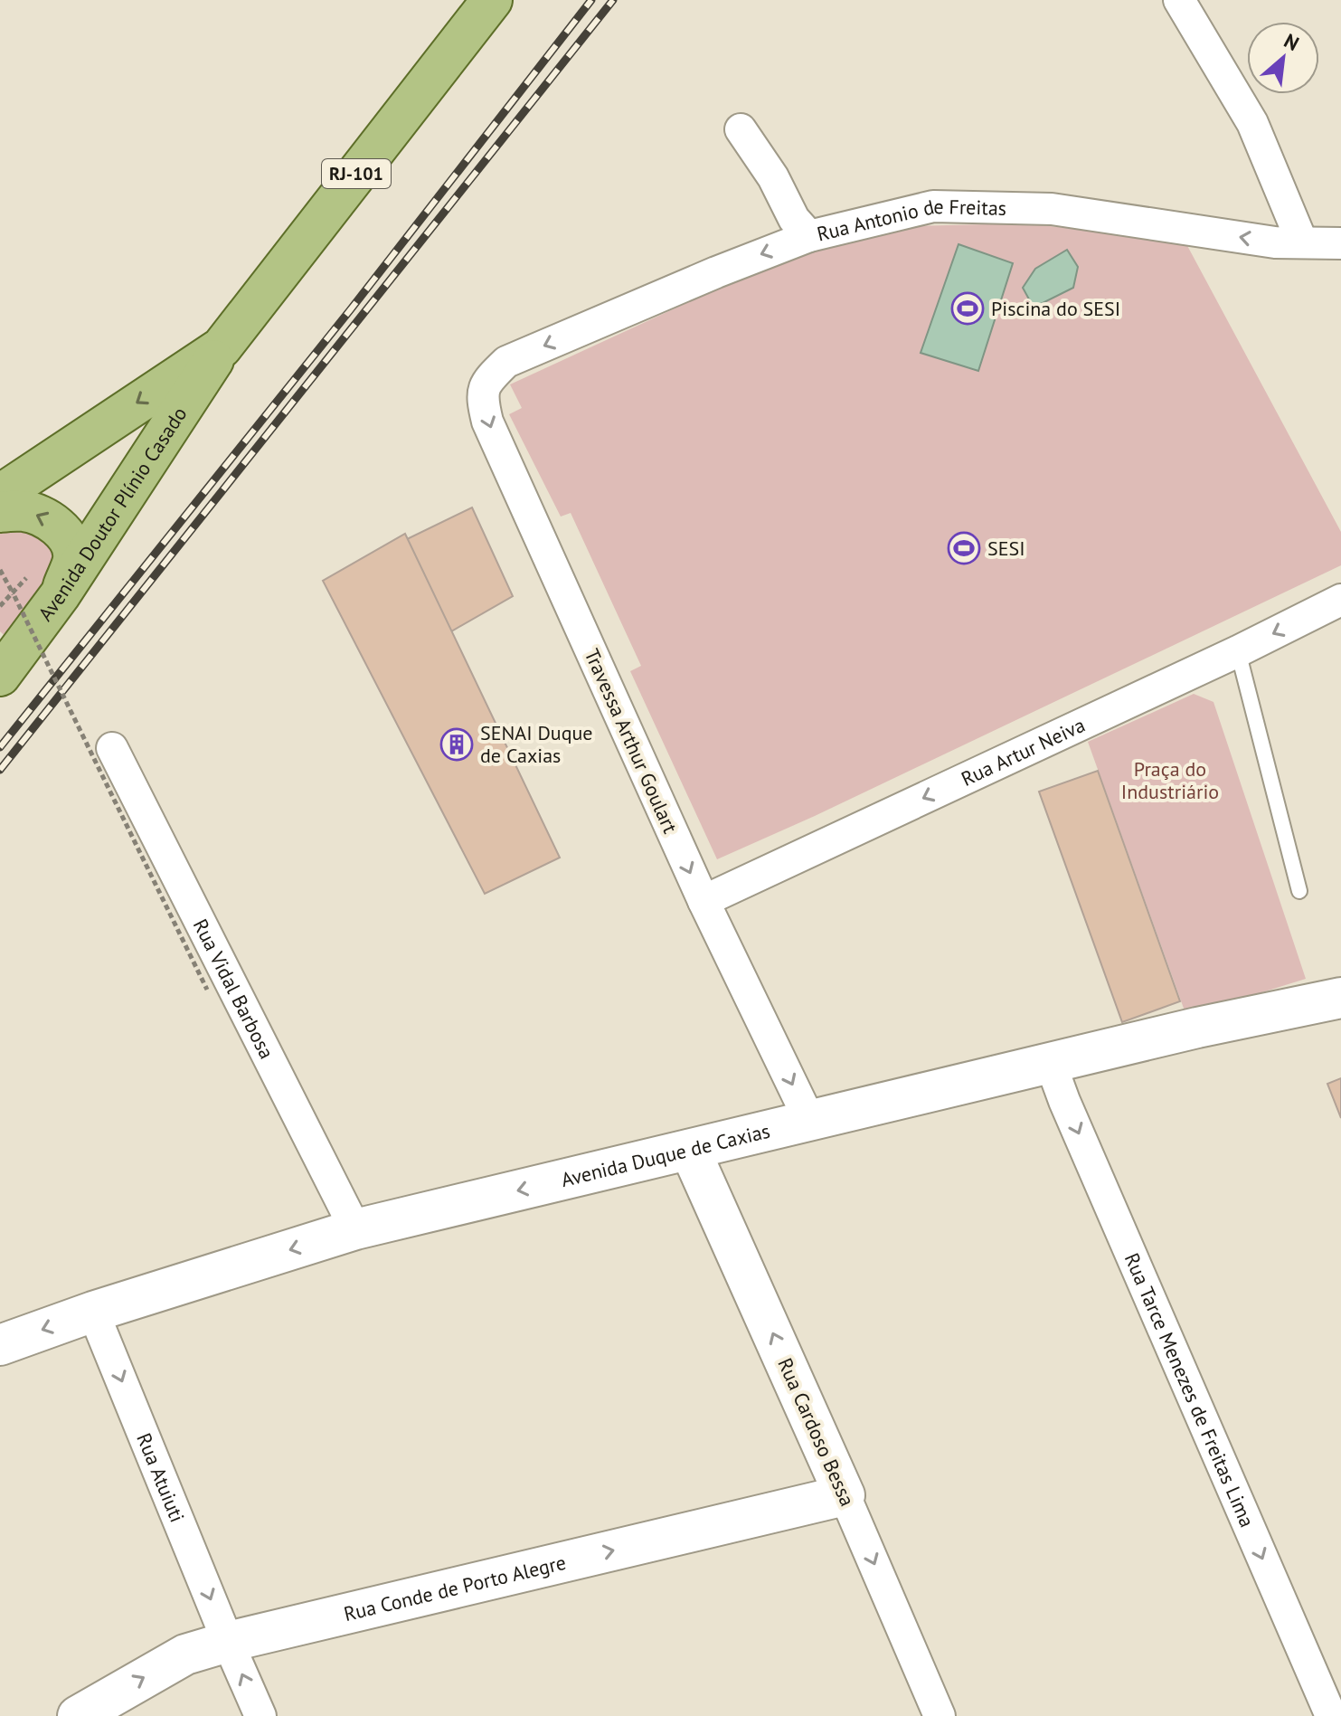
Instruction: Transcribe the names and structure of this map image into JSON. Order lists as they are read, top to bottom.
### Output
{
  "streets": {
    "main road": [
      "RJ-101",
      "Avenida Doutor Plínio Casado",
      "Avenida Duque de Caxias",
      "Rua Cardoso Bessa",
      "Rua Conde de Porto Alegre"
    ],
    "street": [
      "Rua Antonio de Freitas",
      "Travessa Arthur Goulart",
      "Rua Artur Neiva",
      "Rua Vidal Barbosa",
      "Rua Tarce Menezes de Freitas Lima",
      "Rua Atuiuti"
    ]
  },
  "crossings": [
    ["RJ-101", "Avenida Doutor Plínio Casado"],
    ["Rua Antonio de Freitas", "Travessa Arthur Goulart"],
    ["Travessa Arthur Goulart", "Rua Artur Neiva"],
    ["Travessa Arthur Goulart", "Avenida Duque de Caxias"],
    ["Rua Vidal Barbosa", "Avenida Duque de Caxias"],
    ["Avenida Duque de Caxias", "Rua Tarce Menezes de Freitas Lima"],
    ["Avenida Duque de Caxias", "Rua Cardoso Bessa"],
    ["Avenida Duque de Caxias", "Rua Atuiuti"],
    ["Rua Cardoso Bessa", "Rua Conde de Porto Alegre"],
    ["Rua Atuiuti", "Rua Conde de Porto Alegre"]
  ],
  "one_way": [
    "Rua Antonio de Freitas",
    "Travessa Arthur Goulart",
    "Rua Artur Neiva",
    "Avenida Duque de Caxias",
    "Rua Tarce Menezes de Freitas Lima",
    "Rua Conde de Porto Alegre"
  ],
  "parks": ["Praça do Industriário"],
  "places": {
    "sports": ["Piscina do SESI", "SESI"],
    "building": ["SENAI Duque de Caxias"]
  },
  "north": "top right"
}
